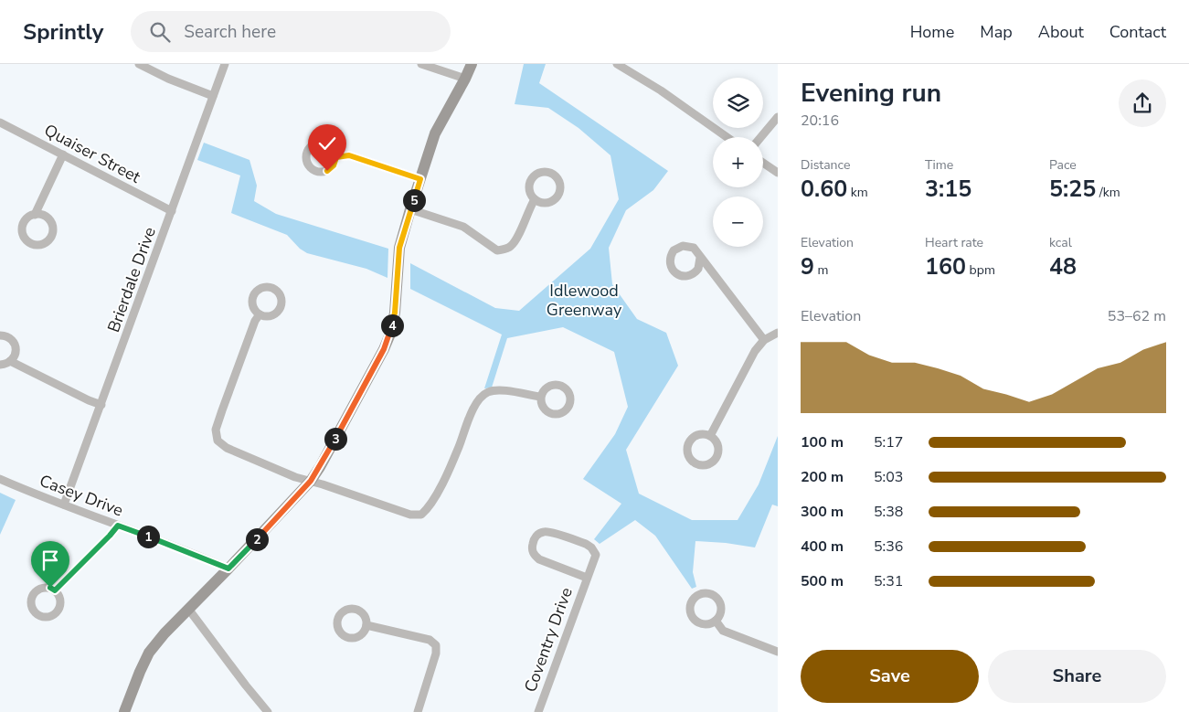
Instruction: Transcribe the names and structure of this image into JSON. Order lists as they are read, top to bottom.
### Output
{
  "streets": {
    "street": [
      "Quaiser Street",
      "Brierdale Drive",
      "Casey Drive",
      "Coventry Drive"
    ]
  },
  "crossings": [
    ["Quaiser Street", "Brierdale Drive"],
    ["Brierdale Drive", "Casey Drive"]
  ],
  "parks": ["Idlewood Greenway"],
  "page": {
    "header": "Sprintly",
    "search": "Search here",
    "nav": [
      "Home",
      "Map",
      "About",
      "Contact"
    ],
    "heading": ["Evening run", "20:16"],
    "map_buttons": ["+", "−"],
    "stats": [
      ["Distance", "0.60 km"],
      ["Time", "3:15"],
      ["Pace", "5:25 /km"],
      ["Elevation", "9 m"],
      ["Heart rate", "160 bpm"],
      ["kcal", "48"]
    ],
    "pins": [
      "5",
      "4",
      "3",
      "1",
      "2"
    ],
    "chart": ["Elevation", "53–62 m"],
    "list": [
      {
        "name": "100 m",
        "note": "5:17"
      },
      {
        "name": "200 m",
        "note": "5:03"
      },
      {
        "name": "300 m",
        "note": "5:38"
      },
      {
        "name": "400 m",
        "note": "5:36"
      },
      {
        "name": "500 m",
        "note": "5:31"
      }
    ],
    "buttons": ["Save", "Share"]
  }
}
